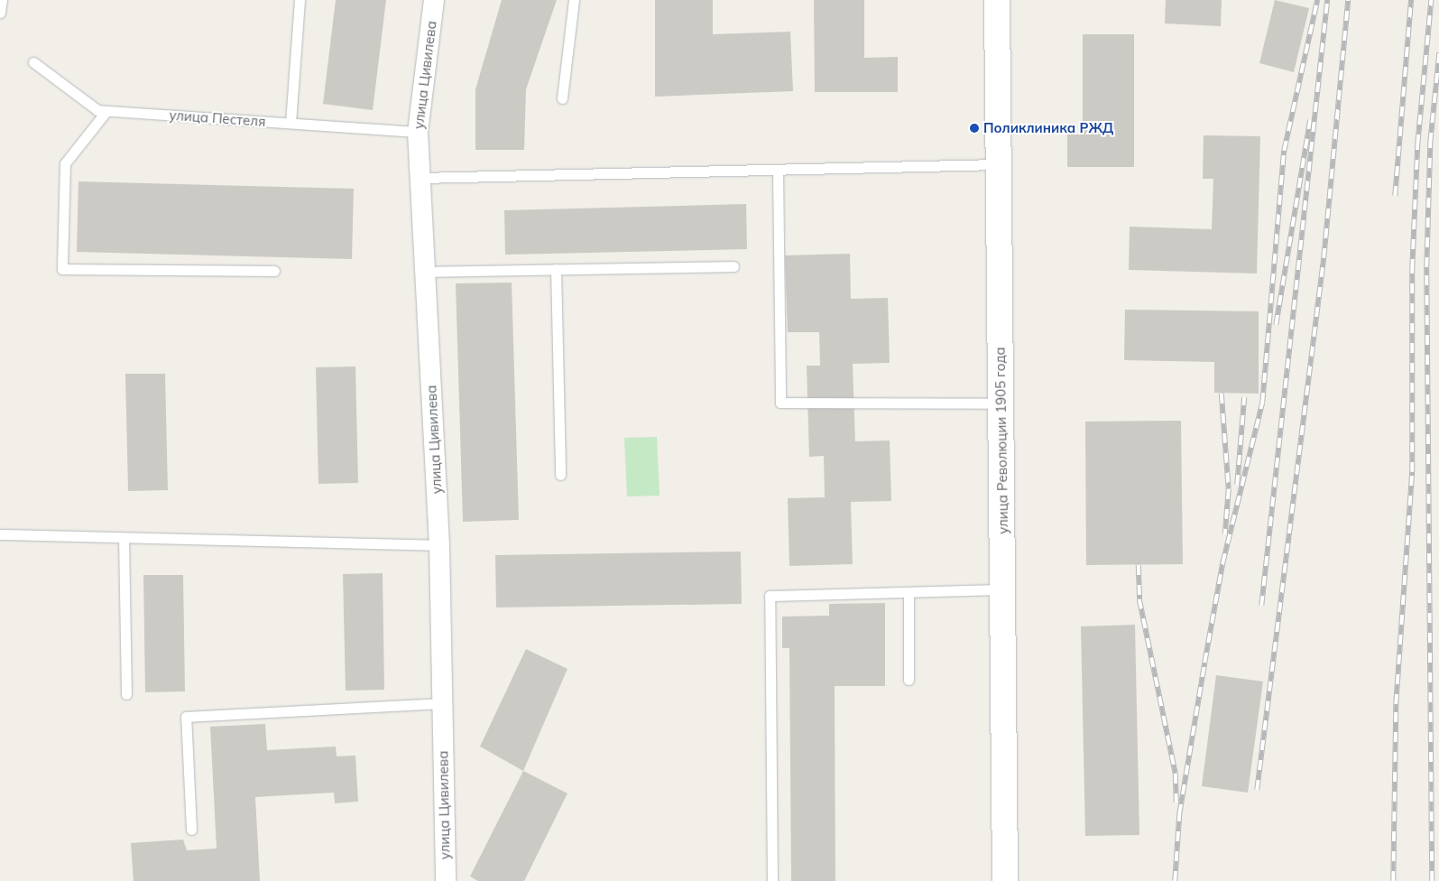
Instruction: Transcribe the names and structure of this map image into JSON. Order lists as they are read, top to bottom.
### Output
{
  "streets": {
    "main road": ["улица Революции 1905 года"],
    "street": ["улица Цивилева"],
    "lane": ["улица Пестеля"]
  },
  "crossings": [
    ["улица Цивилева", "улица Пестеля"]
  ],
  "places": ["Поликлиника РЖД"]
}
